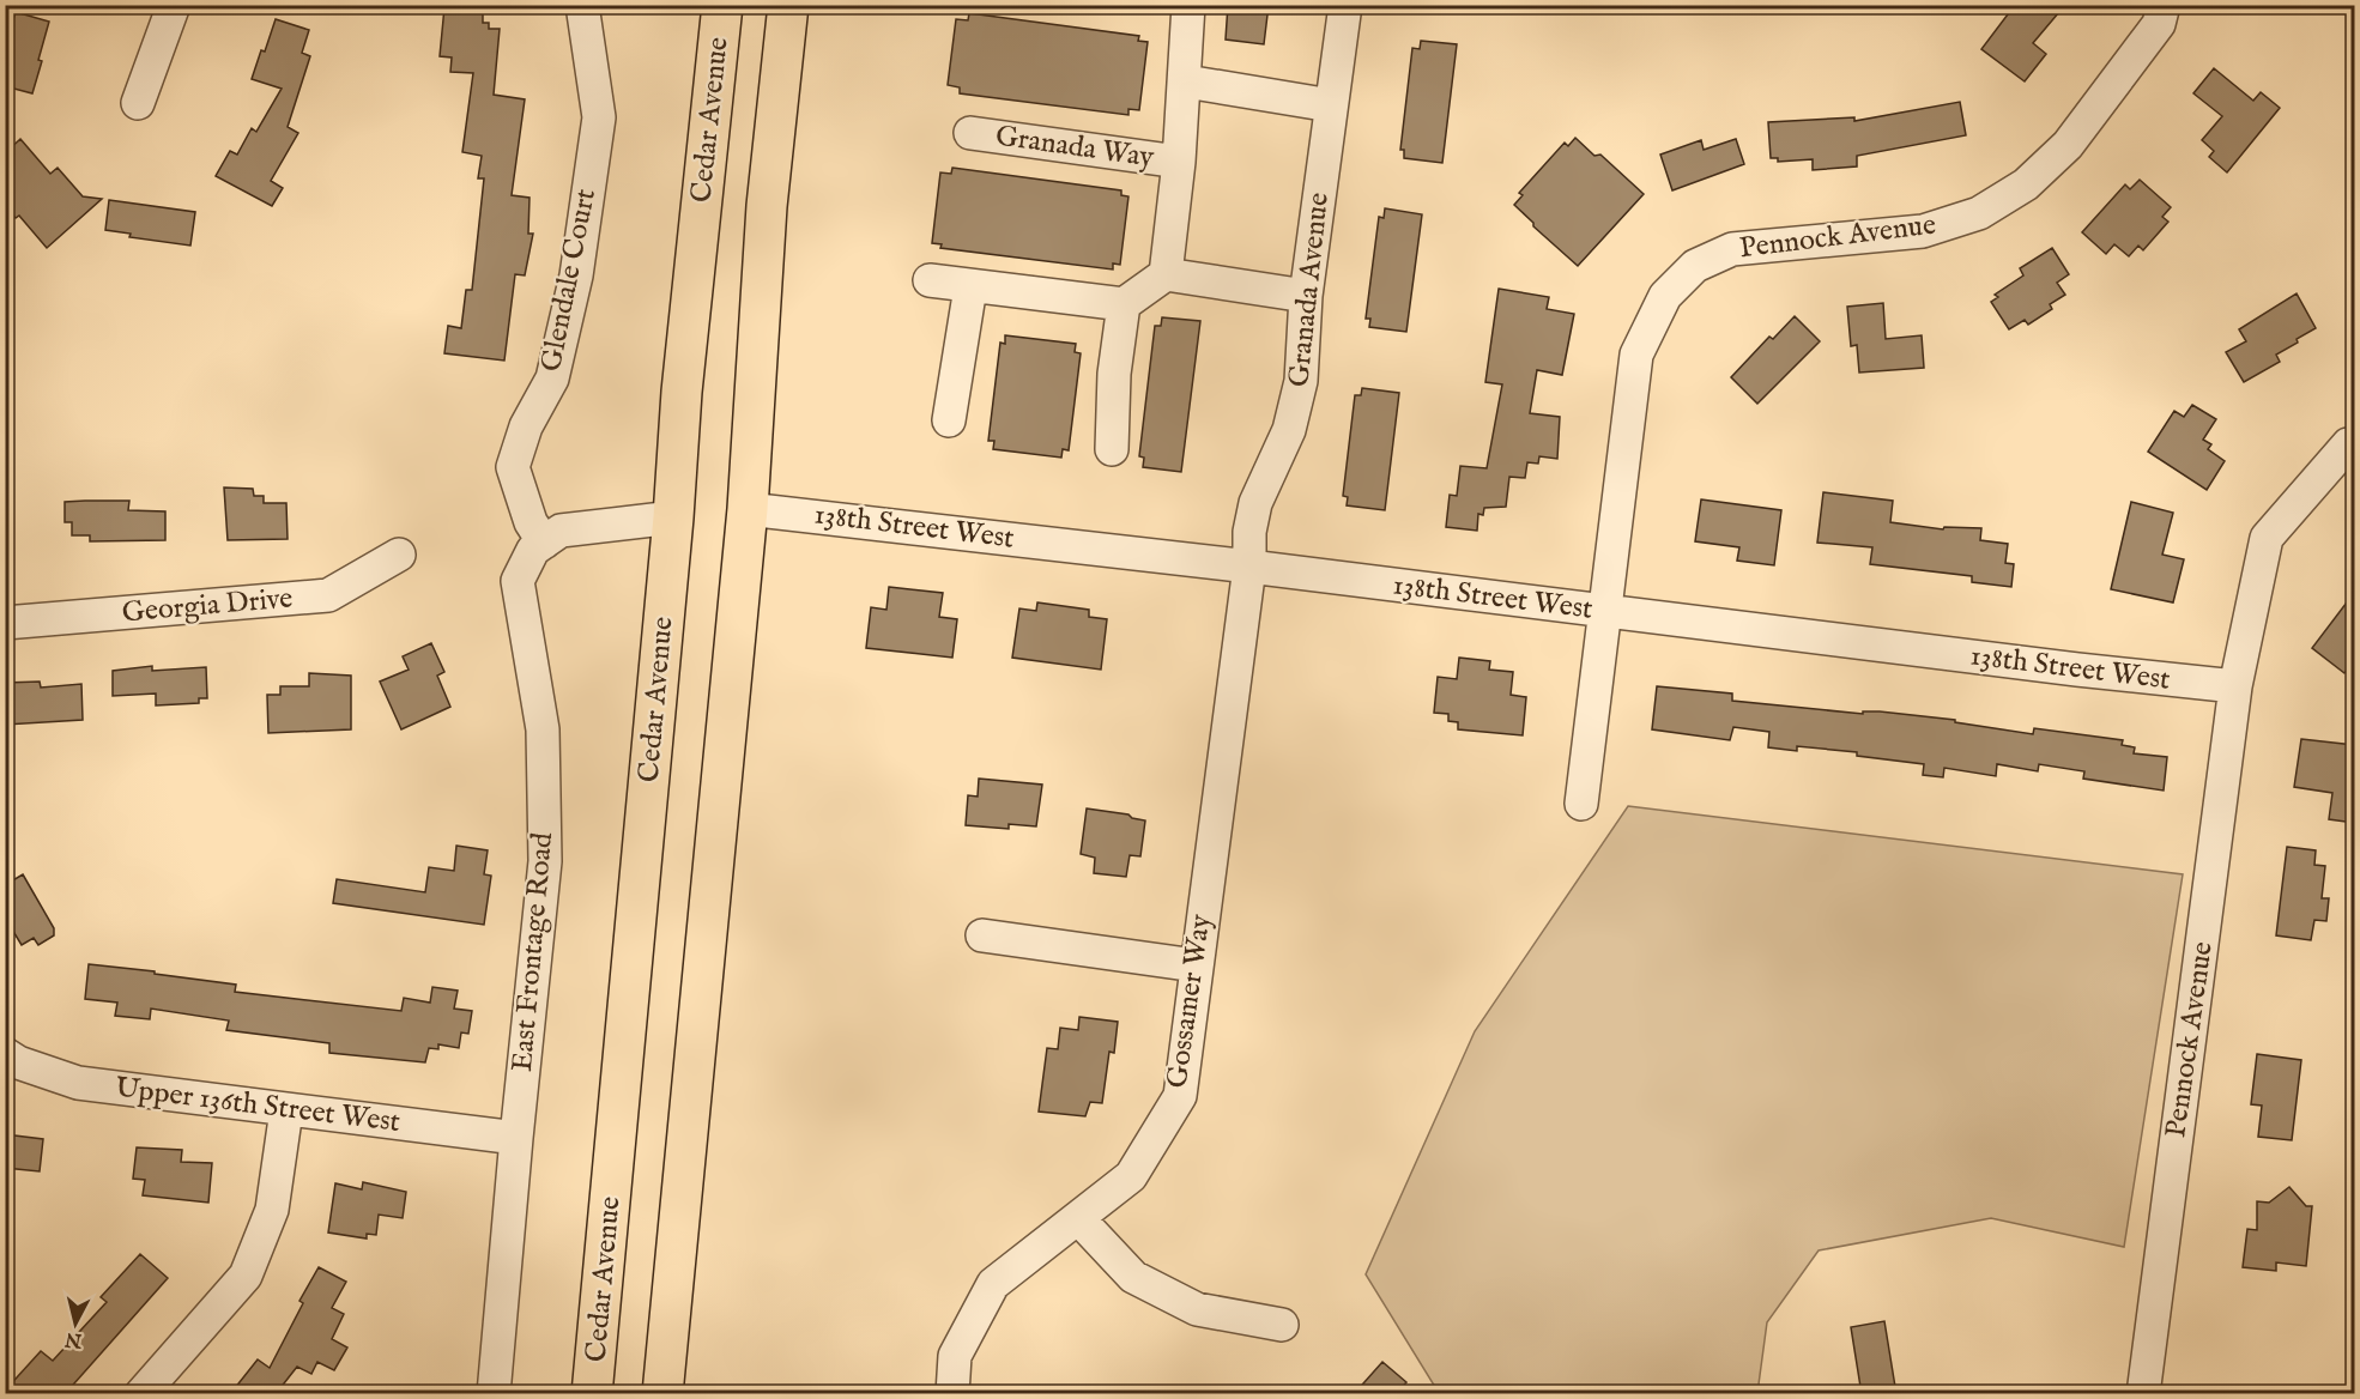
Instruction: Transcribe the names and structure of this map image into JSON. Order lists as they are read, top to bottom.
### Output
{
  "streets": {
    "highway": ["Cedar Avenue"],
    "street": [
      "Granada Way",
      "Pennock Avenue",
      "Glendale Court",
      "Granada Avenue",
      "138th Street West",
      "Georgia Drive",
      "East Frontage Road",
      "Gossamer Way",
      "Upper 136th Street West"
    ]
  },
  "crossings": [
    ["Pennock Avenue", "138th Street West"],
    ["Glendale Court", "East Frontage Road"],
    ["Granada Avenue", "138th Street West"],
    ["Granada Avenue", "Gossamer Way"],
    ["138th Street West", "Gossamer Way"],
    ["East Frontage Road", "Upper 136th Street West"]
  ],
  "north": "bottom"
}
